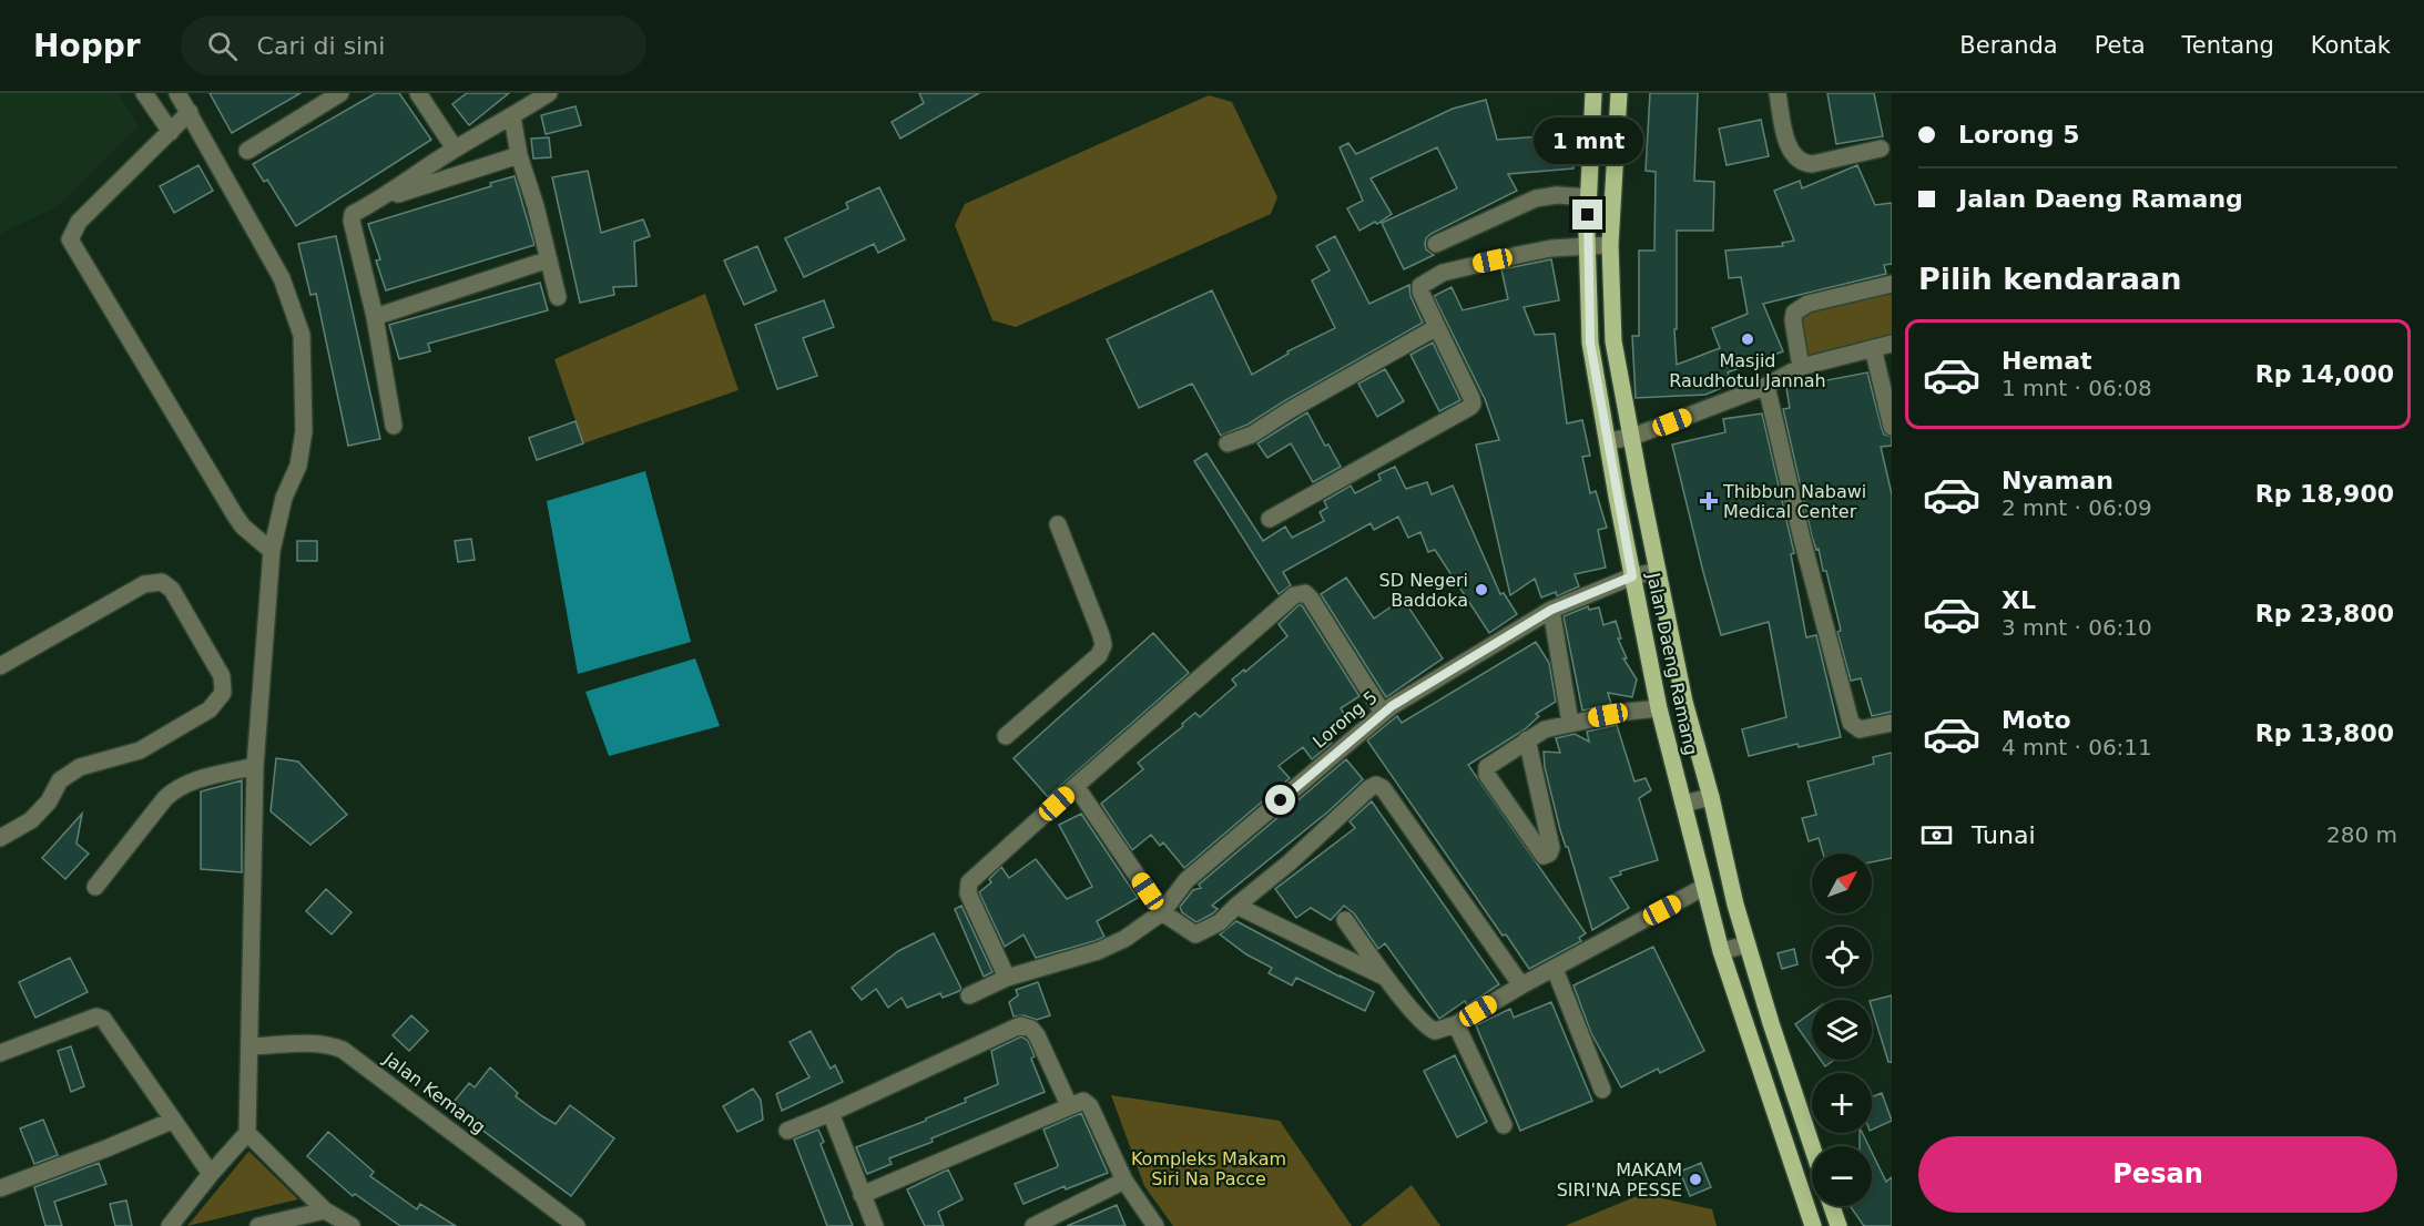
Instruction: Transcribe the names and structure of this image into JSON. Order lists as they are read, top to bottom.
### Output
{
  "streets": {
    "main road": ["Jalan Daeng Ramang"],
    "street": ["Lorong 5", "Jalan Kemang"]
  },
  "crossings": [
    ["Jalan Daeng Ramang", "Lorong 5"]
  ],
  "parks": ["Kompleks Makam Siri Na Pacce"],
  "places": {
    "other": ["Masjid Raudhotul Jannah", "SD Negeri Baddoka", "MAKAM SIRI'NA PESSE"],
    "health": ["Thibbun Nabawi Medical Center"]
  },
  "north": "top right",
  "page": {
    "header": "Hoppr",
    "search": "Cari di sini",
    "nav": [
      "Beranda",
      "Peta",
      "Tentang",
      "Kontak"
    ],
    "banner": ["Lorong 5", "Jalan Daeng Ramang"],
    "bubble": "1 mnt",
    "heading": "Pilih kendaraan",
    "list": [
      {
        "name": "Hemat",
        "note": "1 mnt · 06:08",
        "value": "Rp 14,000"
      },
      {
        "name": "Nyaman",
        "note": "2 mnt · 06:09",
        "value": "Rp 18,900"
      },
      {
        "name": "XL",
        "note": "3 mnt · 06:10",
        "value": "Rp 23,800"
      },
      {
        "name": "Moto",
        "note": "4 mnt · 06:11",
        "value": "Rp 13,800"
      }
    ],
    "pay": ["Tunai", "280 m"],
    "map_buttons": ["+", "−"],
    "buttons": "Pesan"
  }
}
